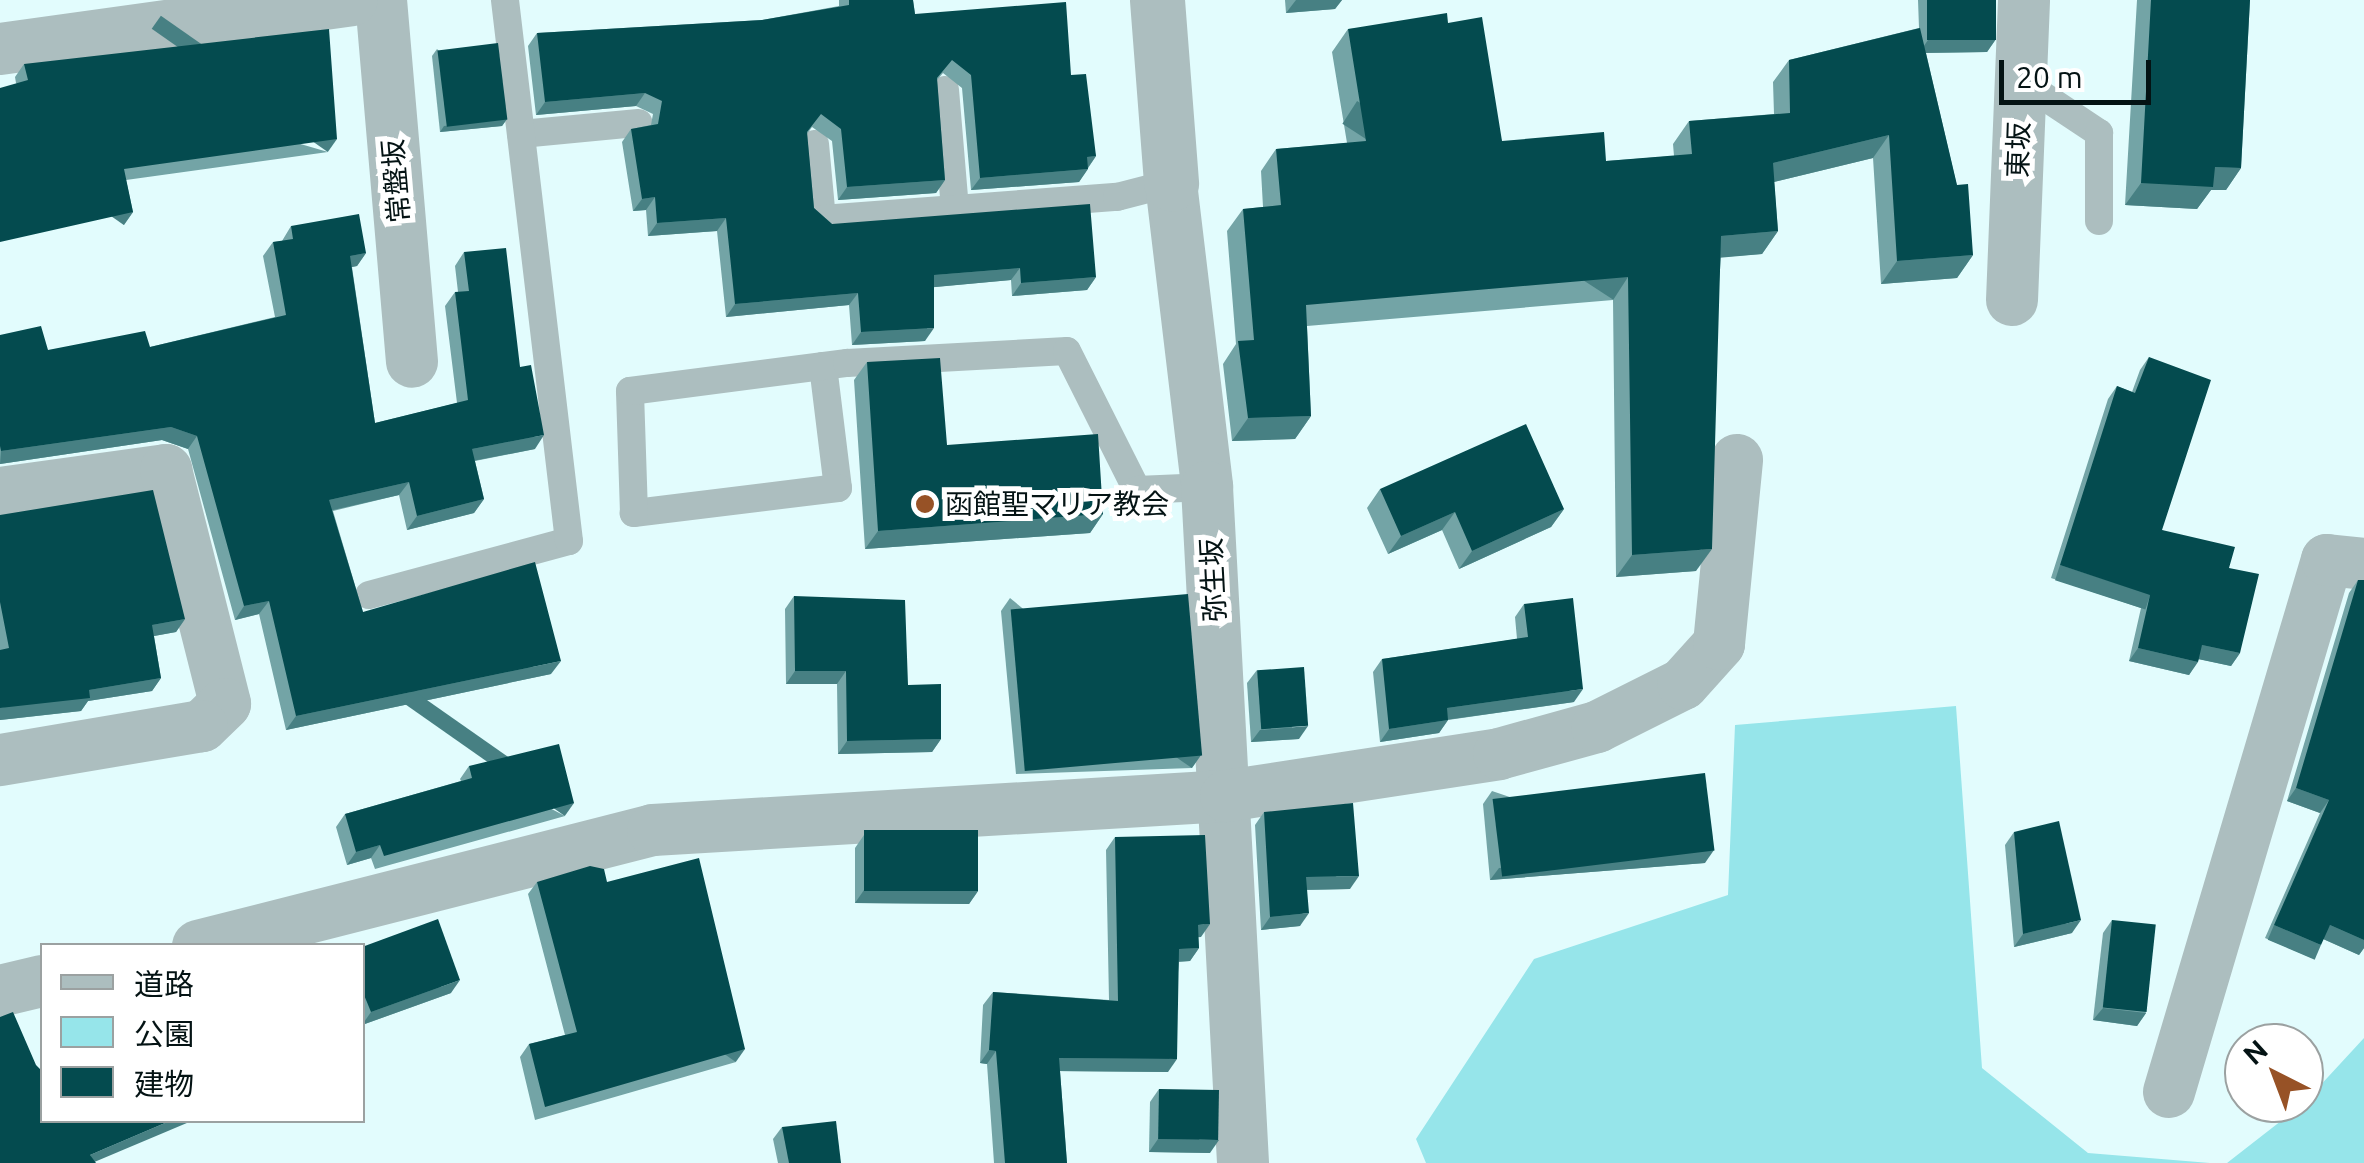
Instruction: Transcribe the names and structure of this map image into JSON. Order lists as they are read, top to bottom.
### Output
{
  "streets": {
    "street": ["東坂", "常盤坂", "弥生坂"]
  },
  "places": ["函館聖マリア教会"],
  "legend": ["道路", "公園", "建物"],
  "scale_bar": "20 m",
  "north": "top left"
}
